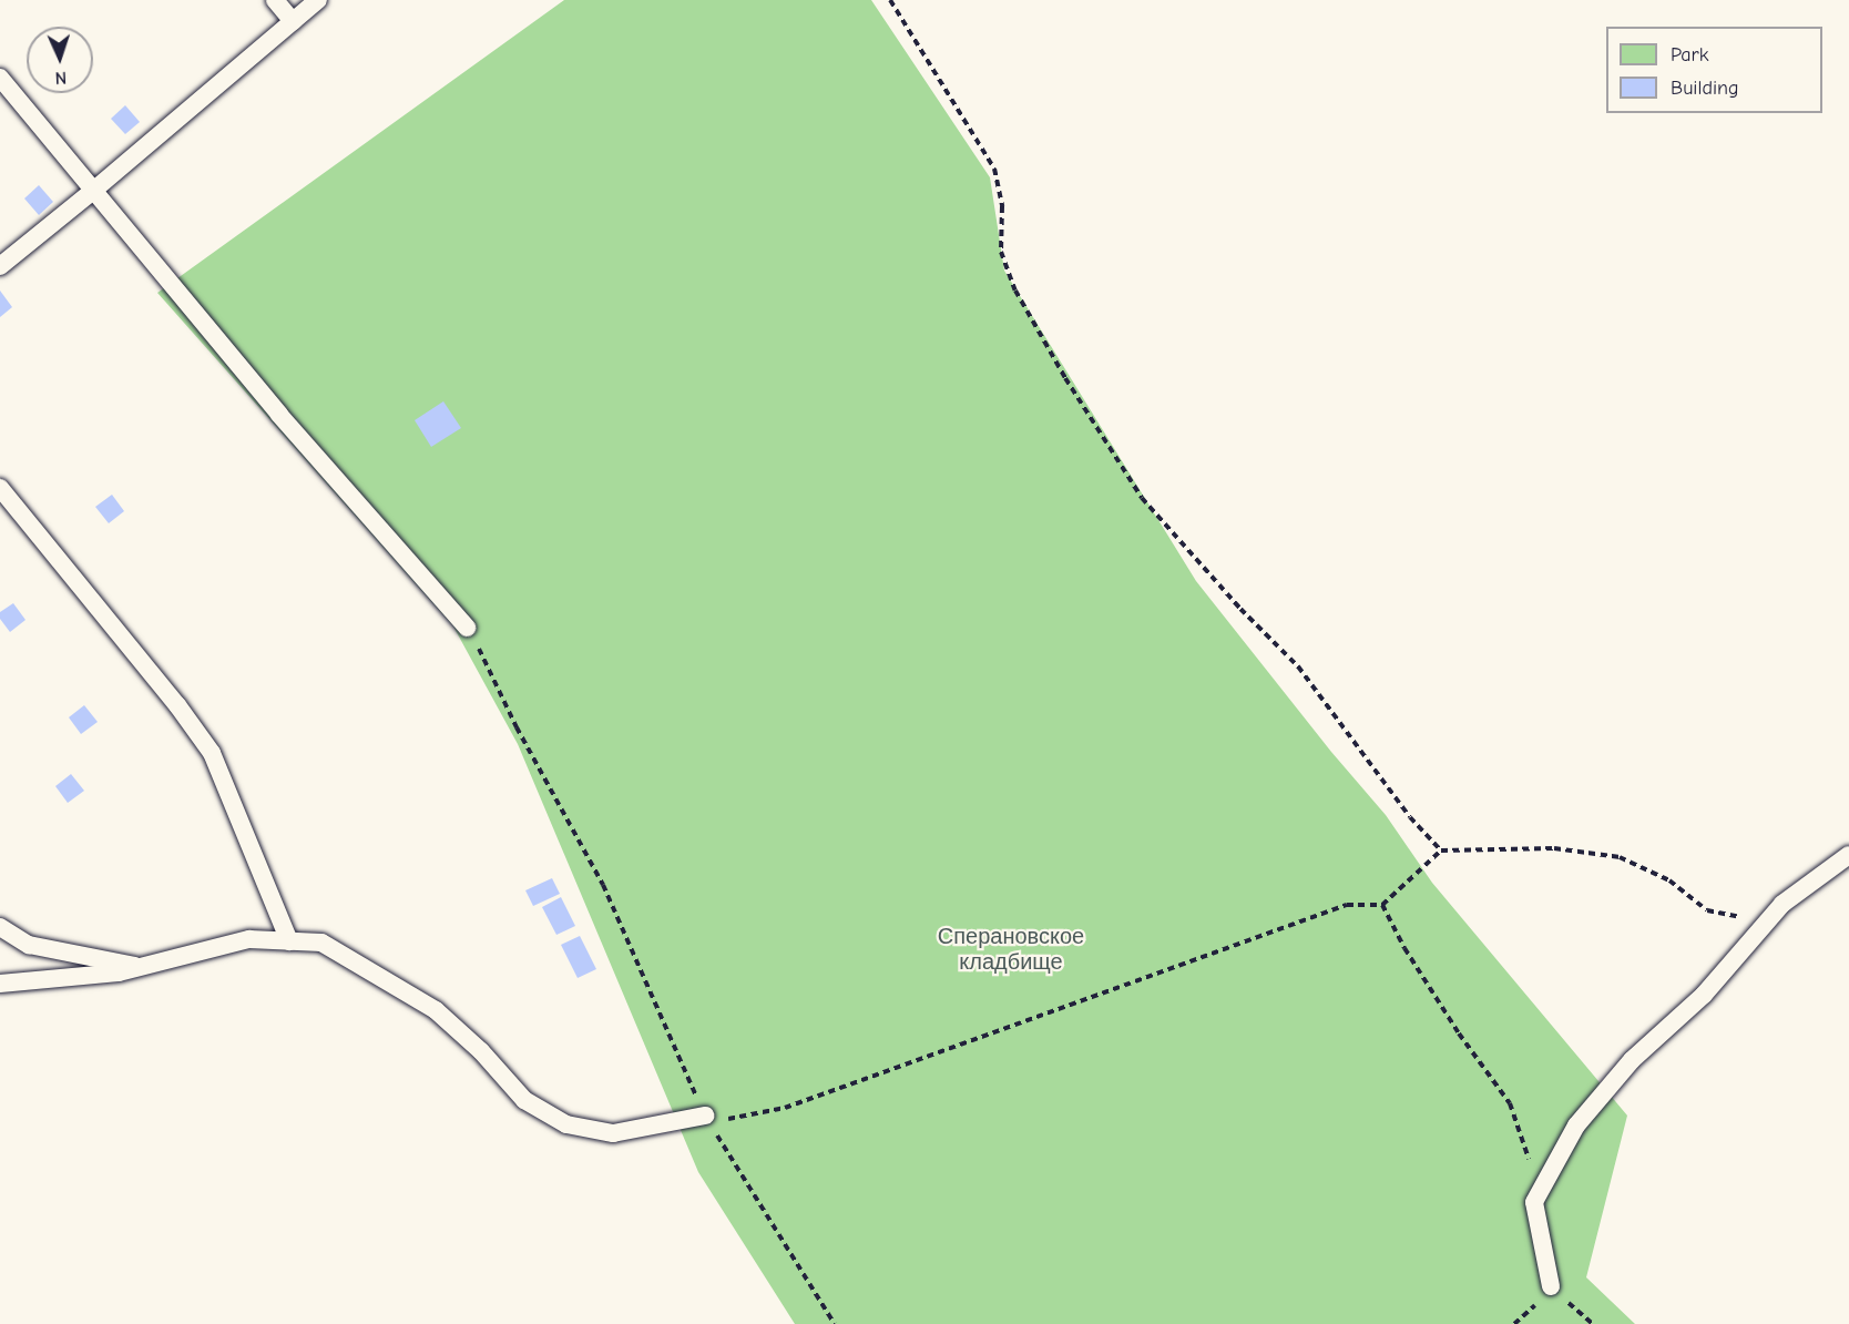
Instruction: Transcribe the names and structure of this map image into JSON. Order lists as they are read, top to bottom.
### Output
{
  "parks": ["Сперановское кладбище"],
  "legend": ["Park", "Building"],
  "north": "bottom"
}
